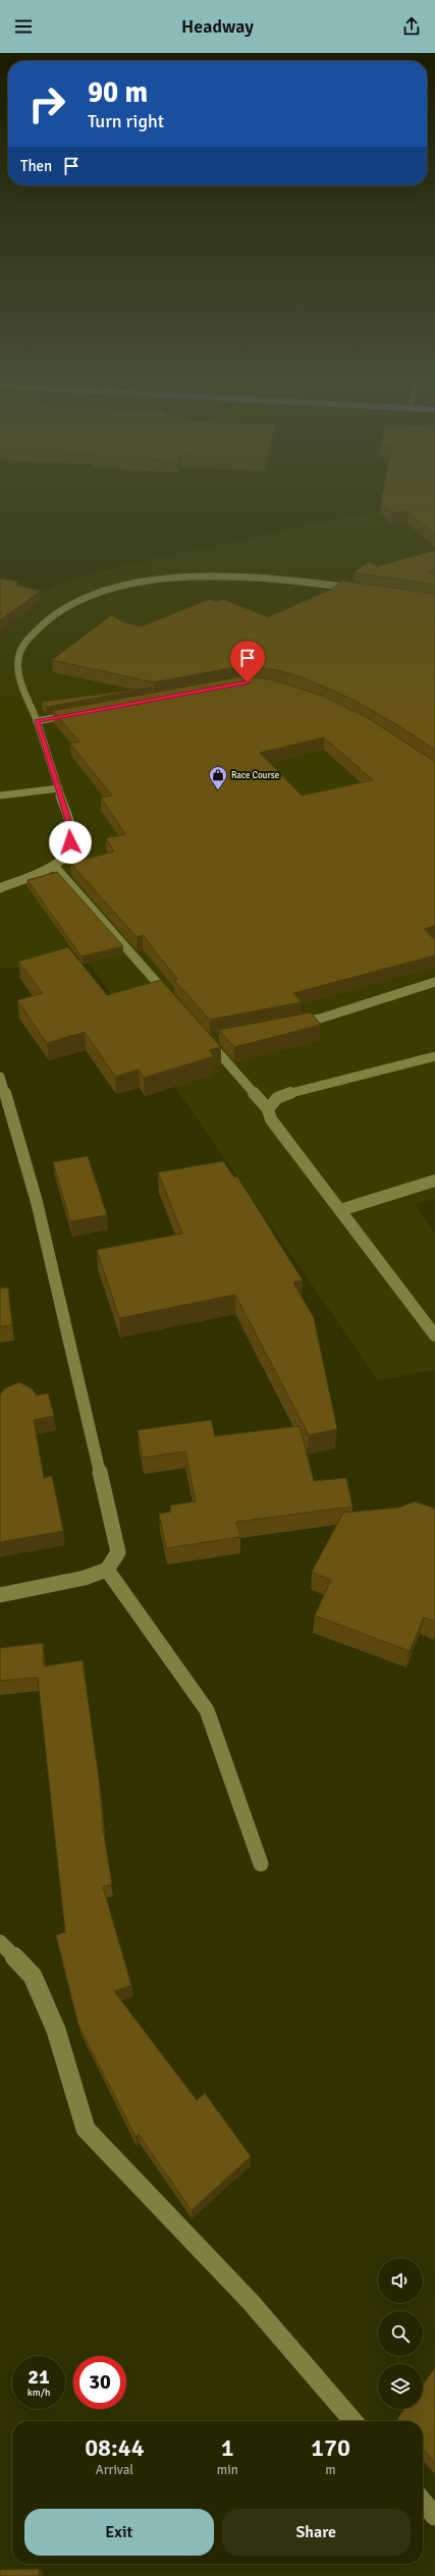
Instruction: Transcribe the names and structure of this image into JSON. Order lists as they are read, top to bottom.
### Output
{
  "places": {
    "shop": ["Race Course"]
  },
  "page": {
    "header": "Headway",
    "turn": ["90 m", "Turn right"],
    "then": "Then",
    "speed": "21 km/h",
    "limit": "30",
    "eta": [
      "08:44",
      "Arrival",
      "1",
      "min",
      "170",
      "m"
    ],
    "buttons": ["Exit", "Share"]
  }
}
